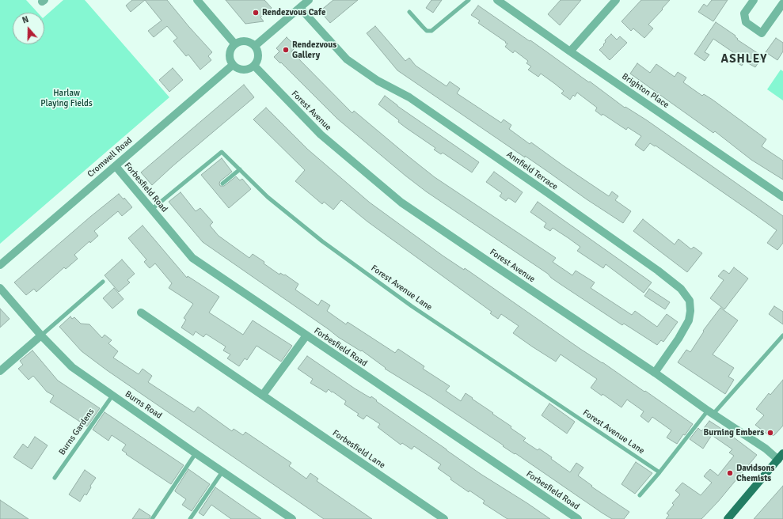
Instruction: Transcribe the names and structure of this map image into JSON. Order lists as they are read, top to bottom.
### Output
{
  "streets": {
    "street": [
      "Brighton Place",
      "Forest Avenue",
      "Cromwell Road",
      "Annfield Terrace",
      "Forbesfield Road",
      "Burns Road",
      "Forbesfield Lane"
    ],
    "lane": ["Forest Avenue Lane", "Burns Gardens"]
  },
  "crossings": [
    ["Forest Avenue", "Cromwell Road"],
    ["Forest Avenue", "Annfield Terrace"],
    ["Cromwell Road", "Forbesfield Road"],
    ["Forbesfield Road", "Forest Avenue Lane"],
    ["Burns Road", "Burns Gardens"]
  ],
  "districts": ["ASHLEY"],
  "parks": ["Harlaw Playing Fields"],
  "places": [
    "Rendezvous Cafe",
    "Rendezvous Gallery",
    "Burning Embers",
    "Davidsons Chemists"
  ],
  "north": "top"
}
